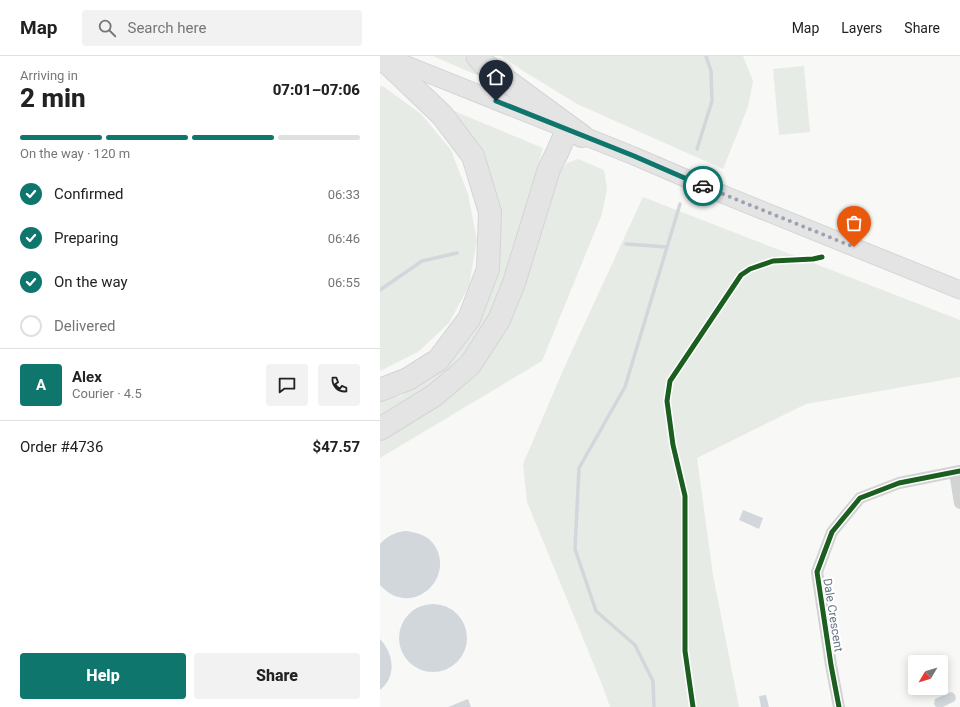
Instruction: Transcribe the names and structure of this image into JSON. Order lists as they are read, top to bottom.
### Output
{
  "streets": {
    "street": ["Dale Crescent"]
  },
  "north": "bottom left",
  "page": {
    "header": "Map",
    "search": "Search here",
    "nav": ["Map", "Layers", "Share"],
    "heading": ["2 min", "Arriving in", "07:01–07:06"],
    "panel": [
      "Alex",
      "Courier · 4.5",
      "Order #4736",
      "$47.57"
    ],
    "bar": "On the way · 120 m",
    "list": [
      ["Confirmed", "06:33"],
      ["Preparing", "06:46"],
      ["On the way", "06:55"],
      "Delivered"
    ],
    "round": "A",
    "buttons": ["Help", "Share"]
  }
}
